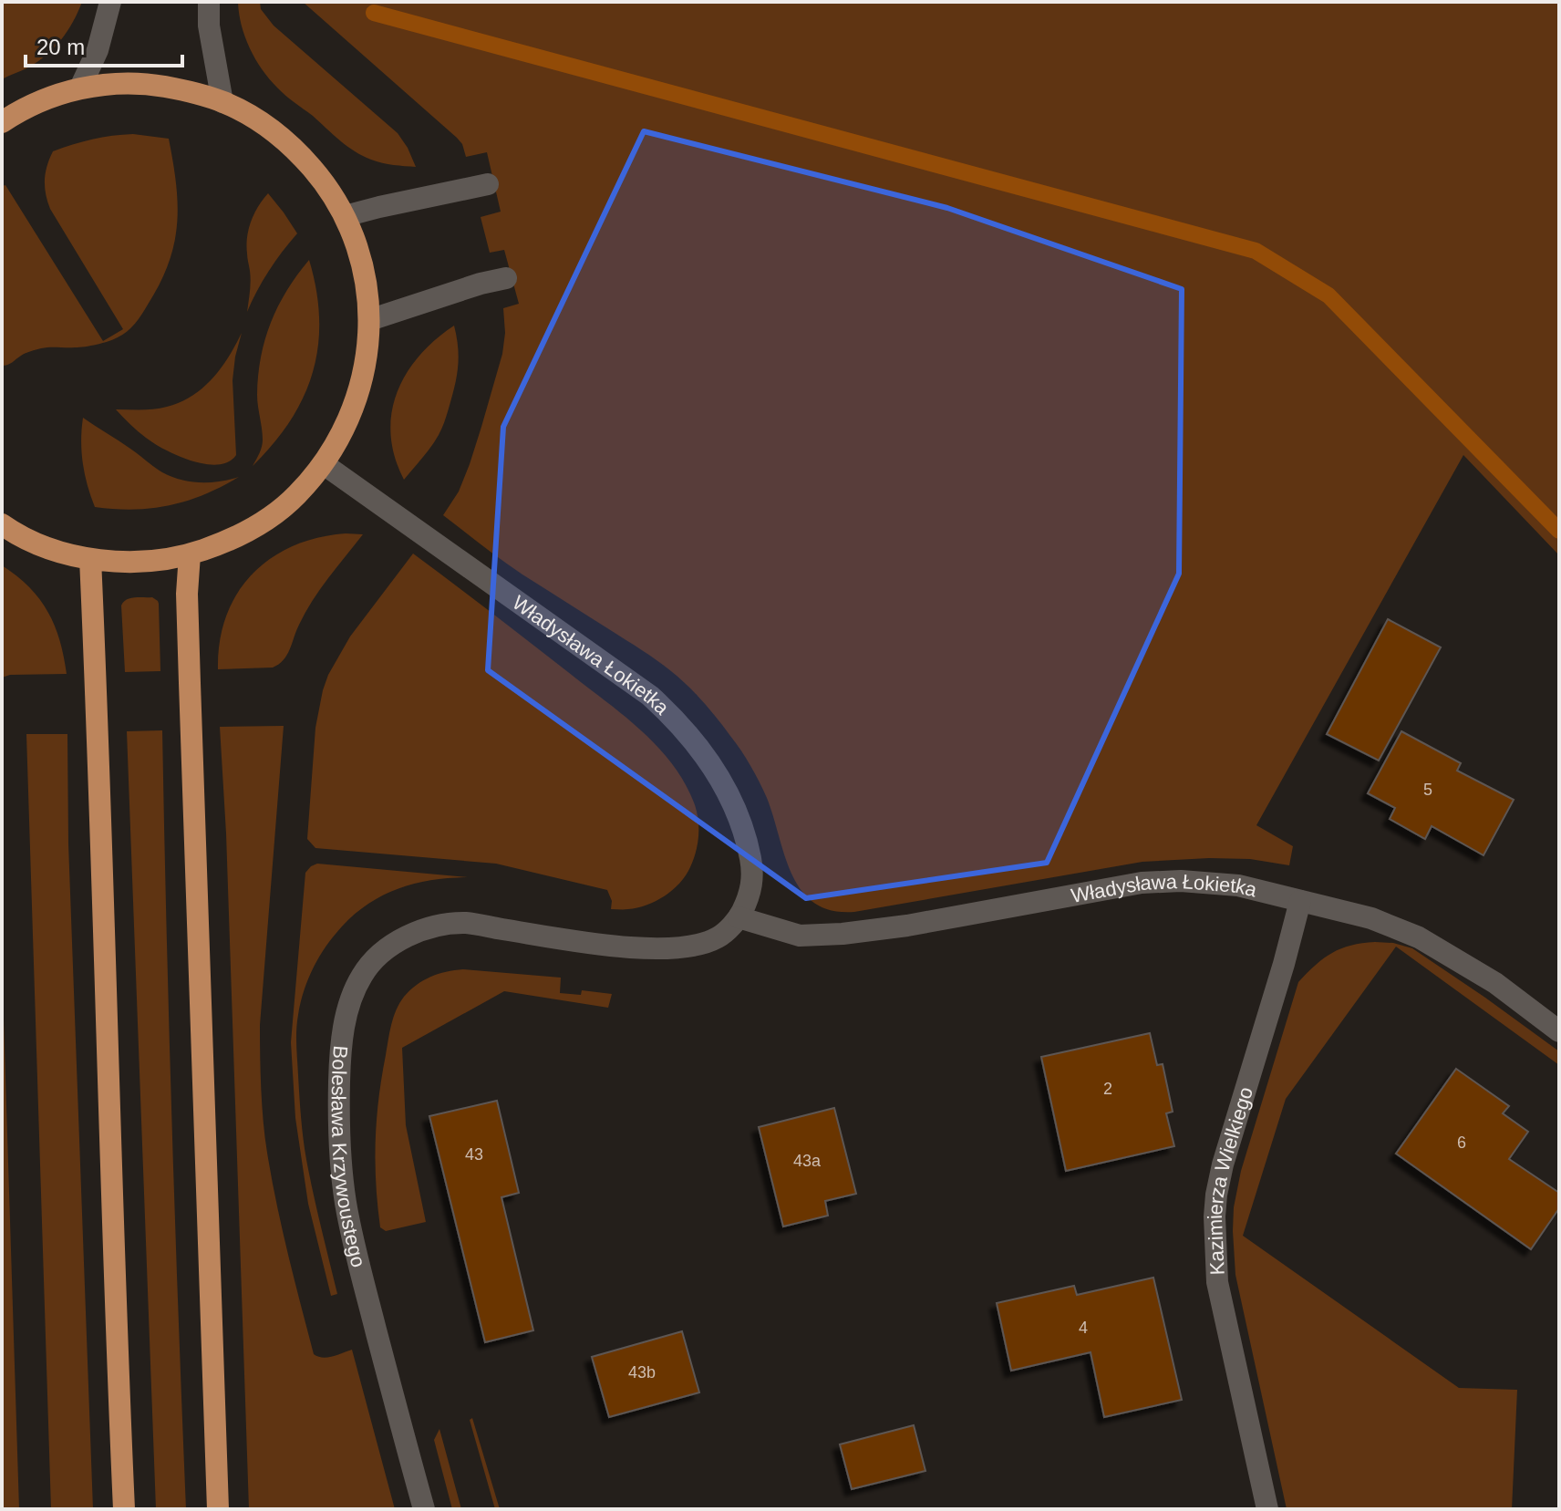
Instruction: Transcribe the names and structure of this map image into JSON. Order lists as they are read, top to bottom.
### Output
{
  "streets": {
    "street": ["Władysława Łokietka", "Bolesława Krzywoustego", "Kazimierza Wielkiego"]
  },
  "crossings": [
    ["Władysława Łokietka", "Bolesława Krzywoustego"],
    ["Władysława Łokietka", "Kazimierza Wielkiego"]
  ],
  "house_numbers": [
    "5",
    "2",
    "6",
    "43",
    "43a",
    "4",
    "43b"
  ],
  "scale_bar": "20 m"
}
